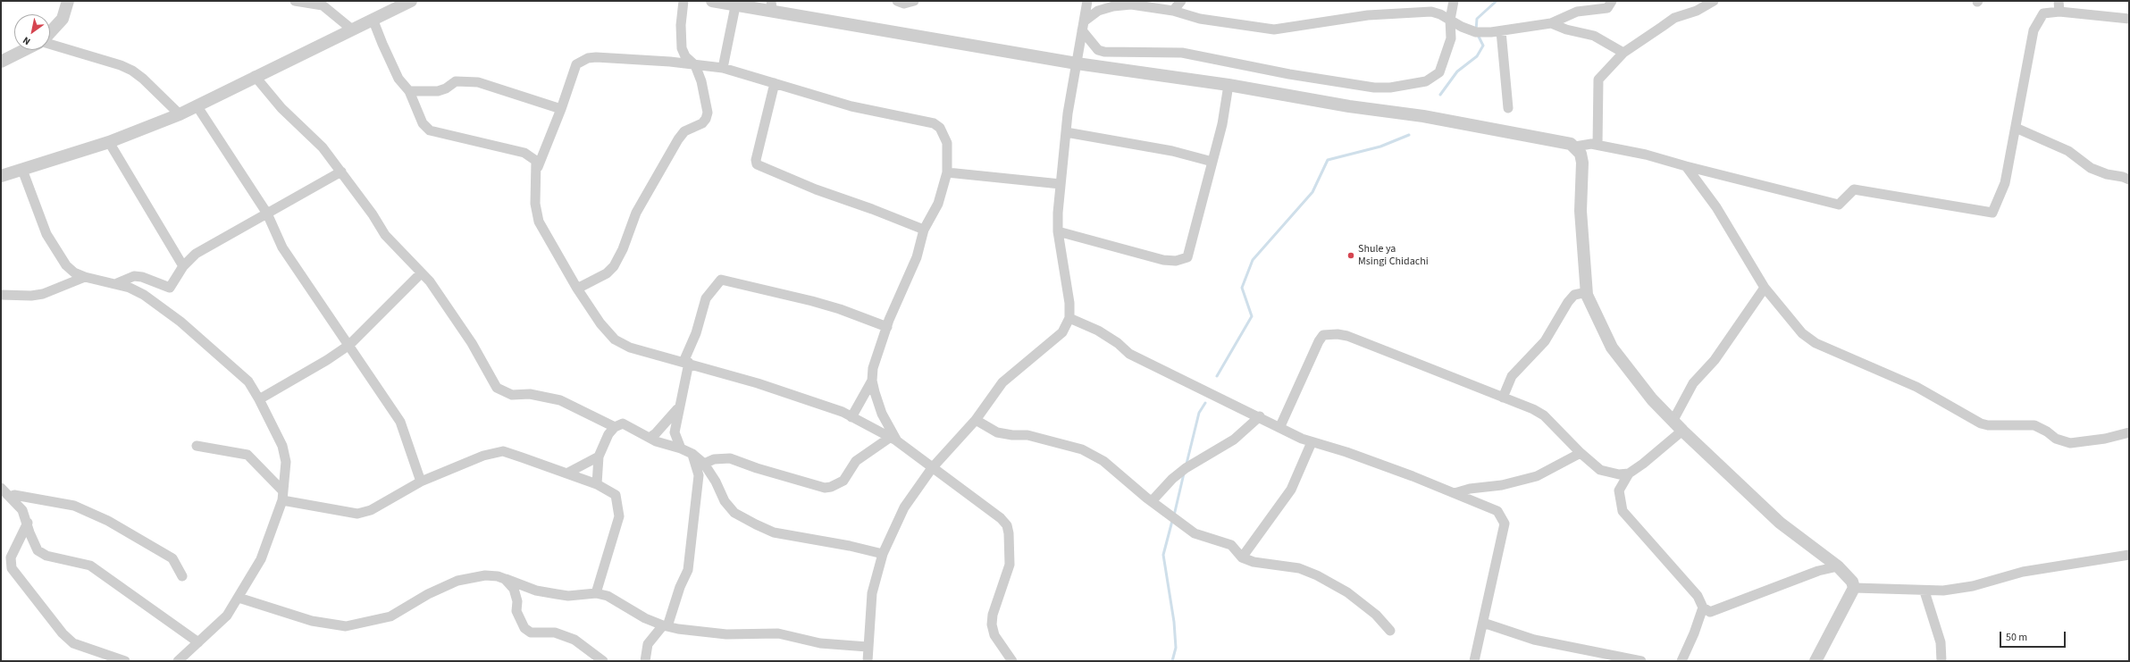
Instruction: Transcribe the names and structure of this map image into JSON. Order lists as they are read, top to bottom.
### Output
{
  "places": ["Shule ya Msingi Chidachi"],
  "scale_bar": "50 m",
  "north": "bottom left"
}
